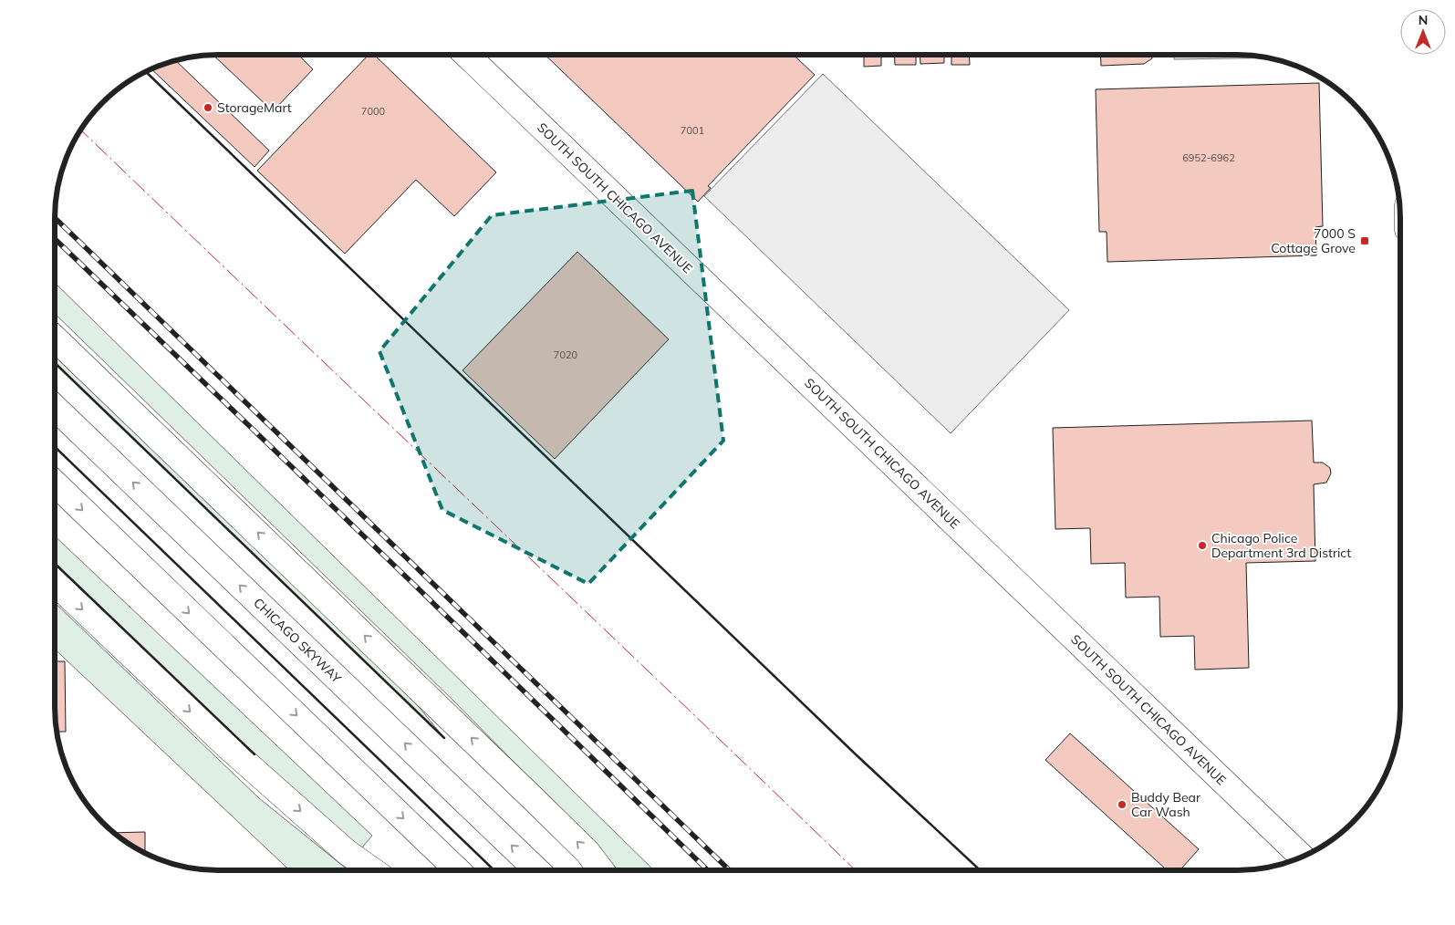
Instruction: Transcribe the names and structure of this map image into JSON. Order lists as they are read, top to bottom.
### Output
{
  "streets": {
    "main road": ["SOUTH SOUTH CHICAGO AVENUE", "CHICAGO SKYWAY"]
  },
  "places": {
    "other": ["StorageMart", "Chicago Police Department 3rd District", "Buddy Bear Car Wash"],
    "transit": ["7000 S Cottage Grove"]
  },
  "house_numbers": [
    "7000",
    "7001",
    "6952-6962",
    "7020"
  ],
  "north": "top"
}
